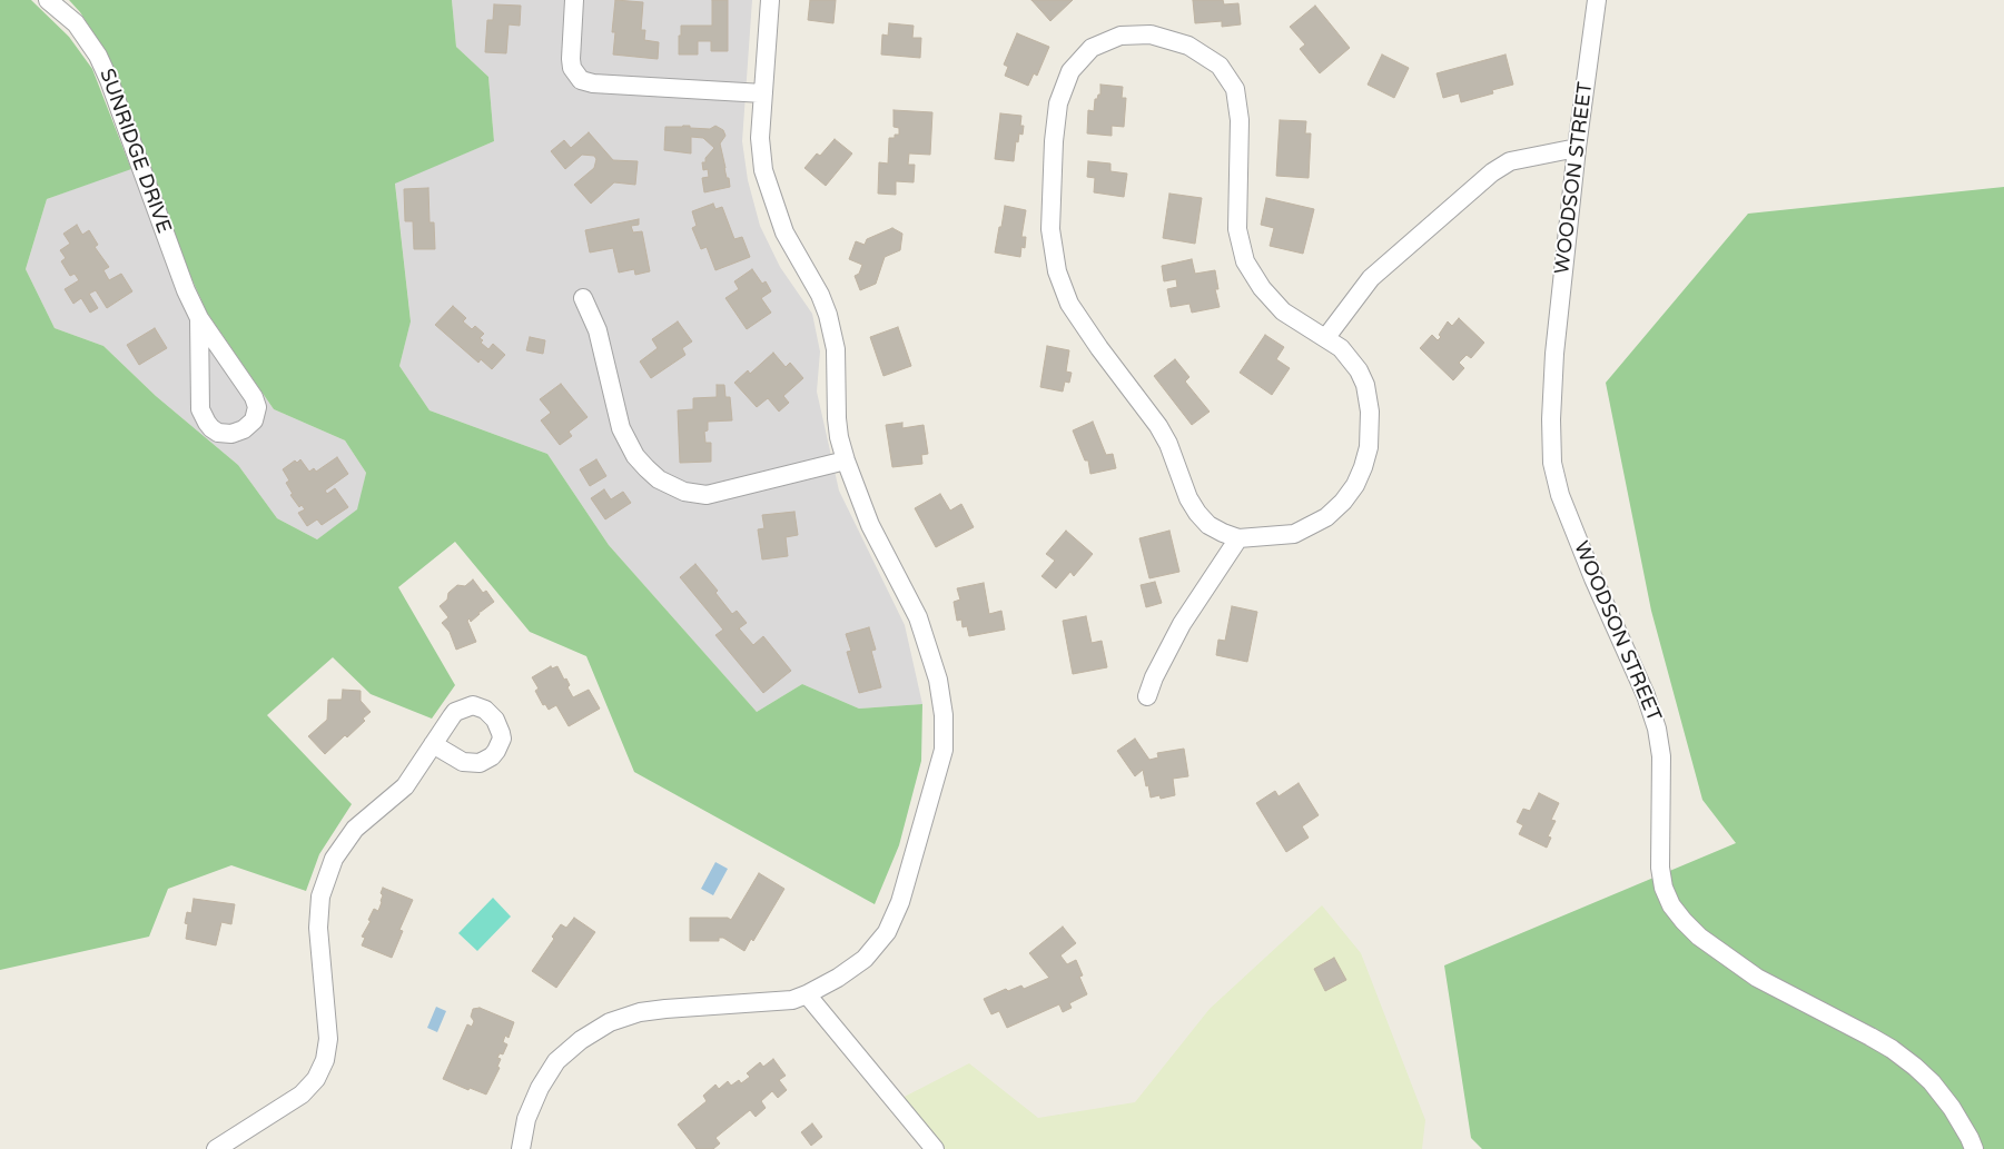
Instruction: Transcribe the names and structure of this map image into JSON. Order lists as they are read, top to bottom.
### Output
{
  "streets": {
    "street": ["SUNRIDGE DRIVE", "WOODSON STREET"]
  }
}
